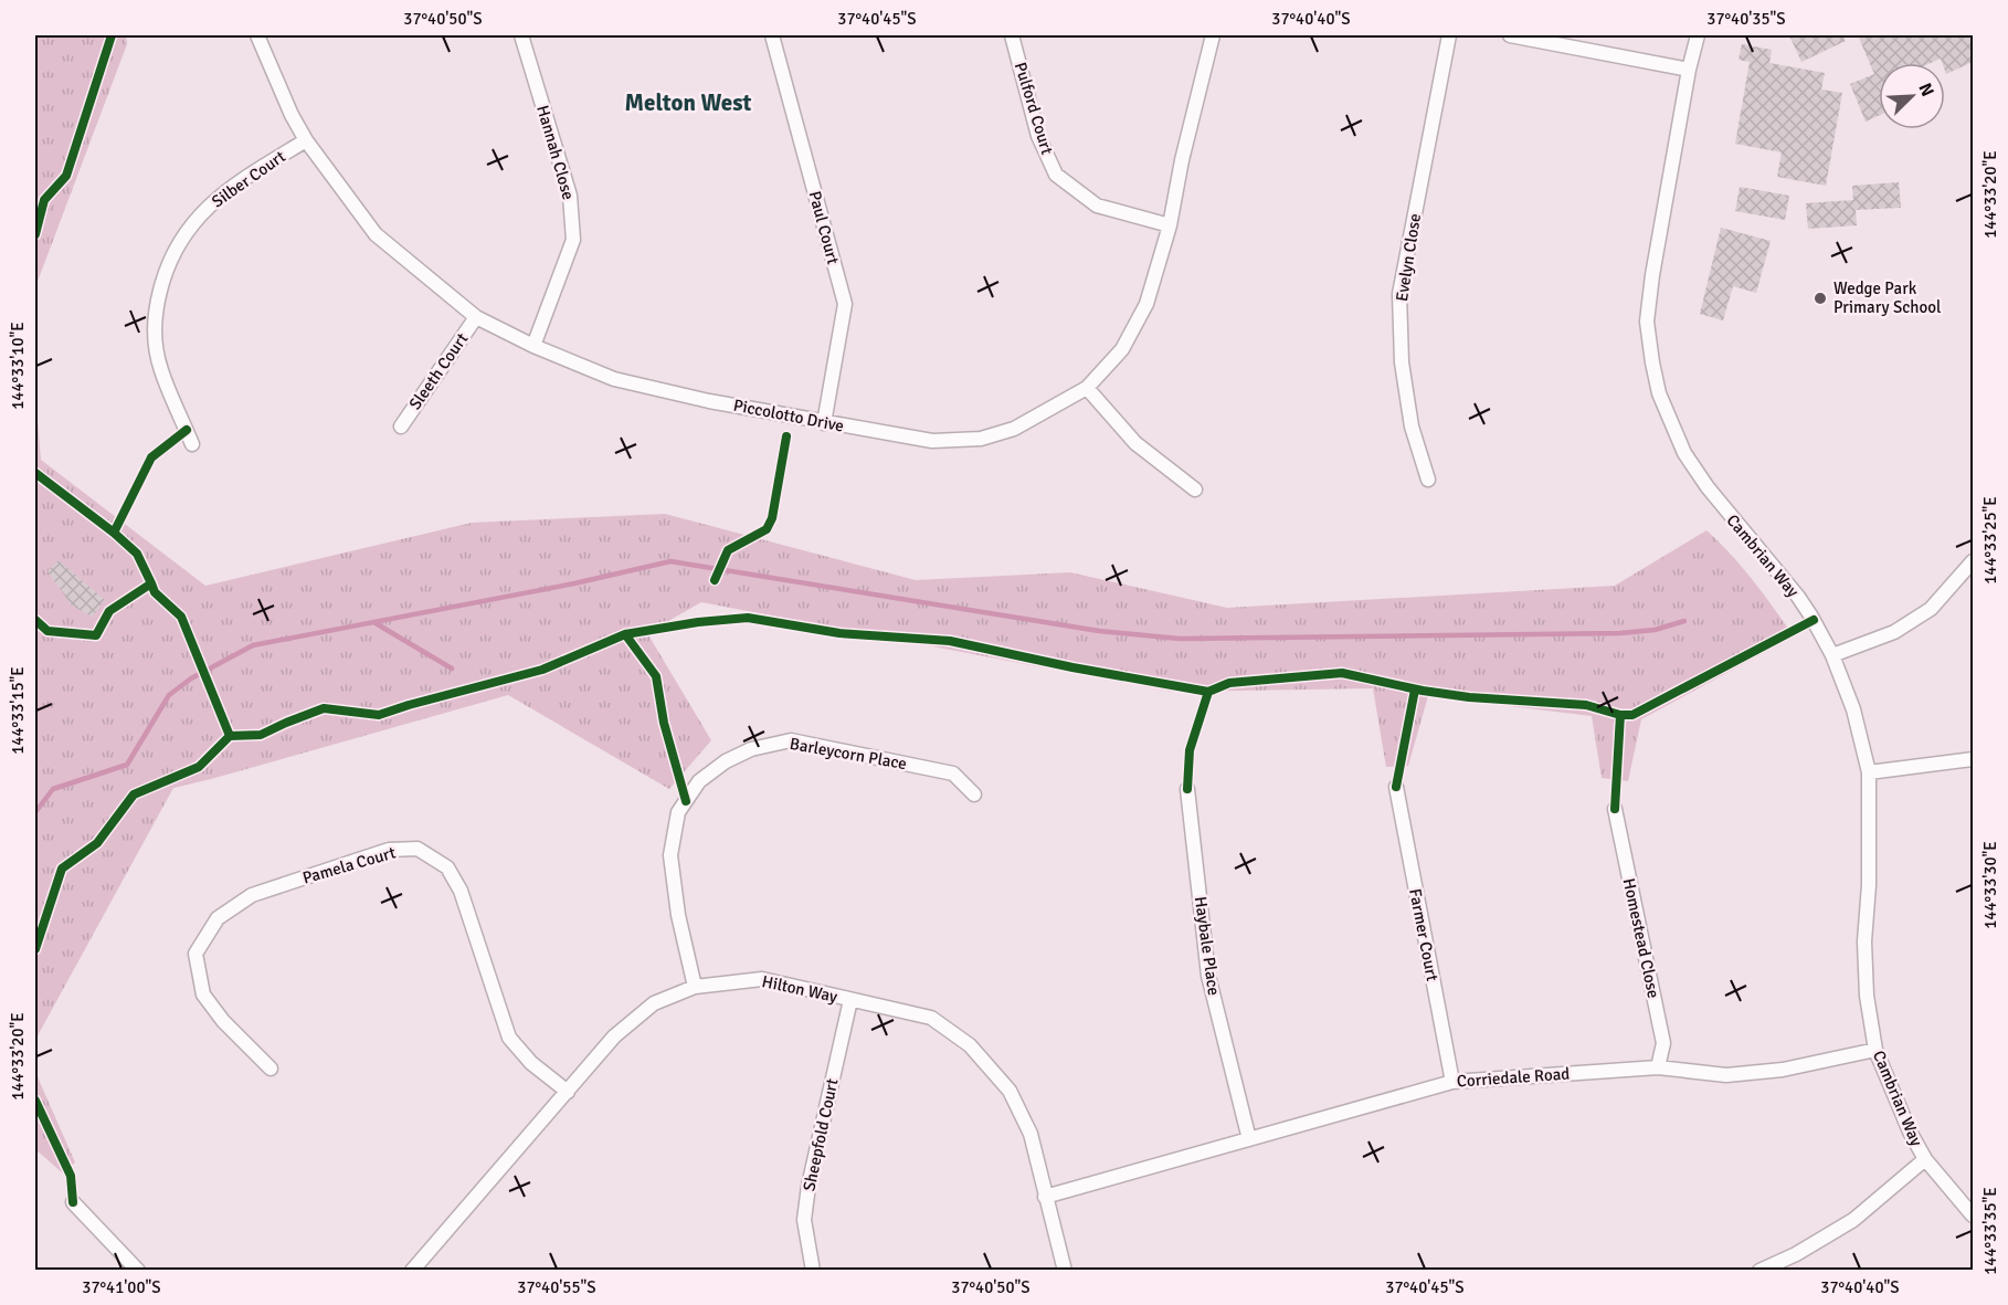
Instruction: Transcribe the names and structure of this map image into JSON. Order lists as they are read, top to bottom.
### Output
{
  "streets": {
    "street": [
      "Pulford Court",
      "Hannah Close",
      "Silber Court",
      "Paul Court",
      "Evelyn Close",
      "Sleeth Court",
      "Piccolotto Drive",
      "Cambrian Way",
      "Barleycorn Place",
      "Pamela Court",
      "Farmer Court",
      "Homestead Close",
      "Haybale Place",
      "Hilton Way",
      "Corriedale Road",
      "Sheepfold Court"
    ]
  },
  "crossings": [
    ["Pulford Court", "Piccolotto Drive"],
    ["Hannah Close", "Piccolotto Drive"],
    ["Silber Court", "Piccolotto Drive"],
    ["Paul Court", "Piccolotto Drive"],
    ["Sleeth Court", "Piccolotto Drive"],
    ["Cambrian Way", "Corriedale Road"],
    ["Barleycorn Place", "Hilton Way"],
    ["Pamela Court", "Hilton Way"],
    ["Farmer Court", "Corriedale Road"],
    ["Homestead Close", "Corriedale Road"],
    ["Haybale Place", "Corriedale Road"],
    ["Hilton Way", "Corriedale Road"],
    ["Hilton Way", "Sheepfold Court"]
  ],
  "districts": ["Melton West"],
  "places": ["Wedge Park Primary School"],
  "north": "top right",
  "coordinates": [
    "37°40'50\"S",
    "37°40'45\"S",
    "37°40'40\"S",
    "37°40'35\"S",
    "144°33'20\"E",
    "144°33'10\"E",
    "144°33'25\"E",
    "144°33'15\"E",
    "144°33'30\"E",
    "144°33'35\"E",
    "37°41'00\"S",
    "37°40'55\"S"
  ]
}
